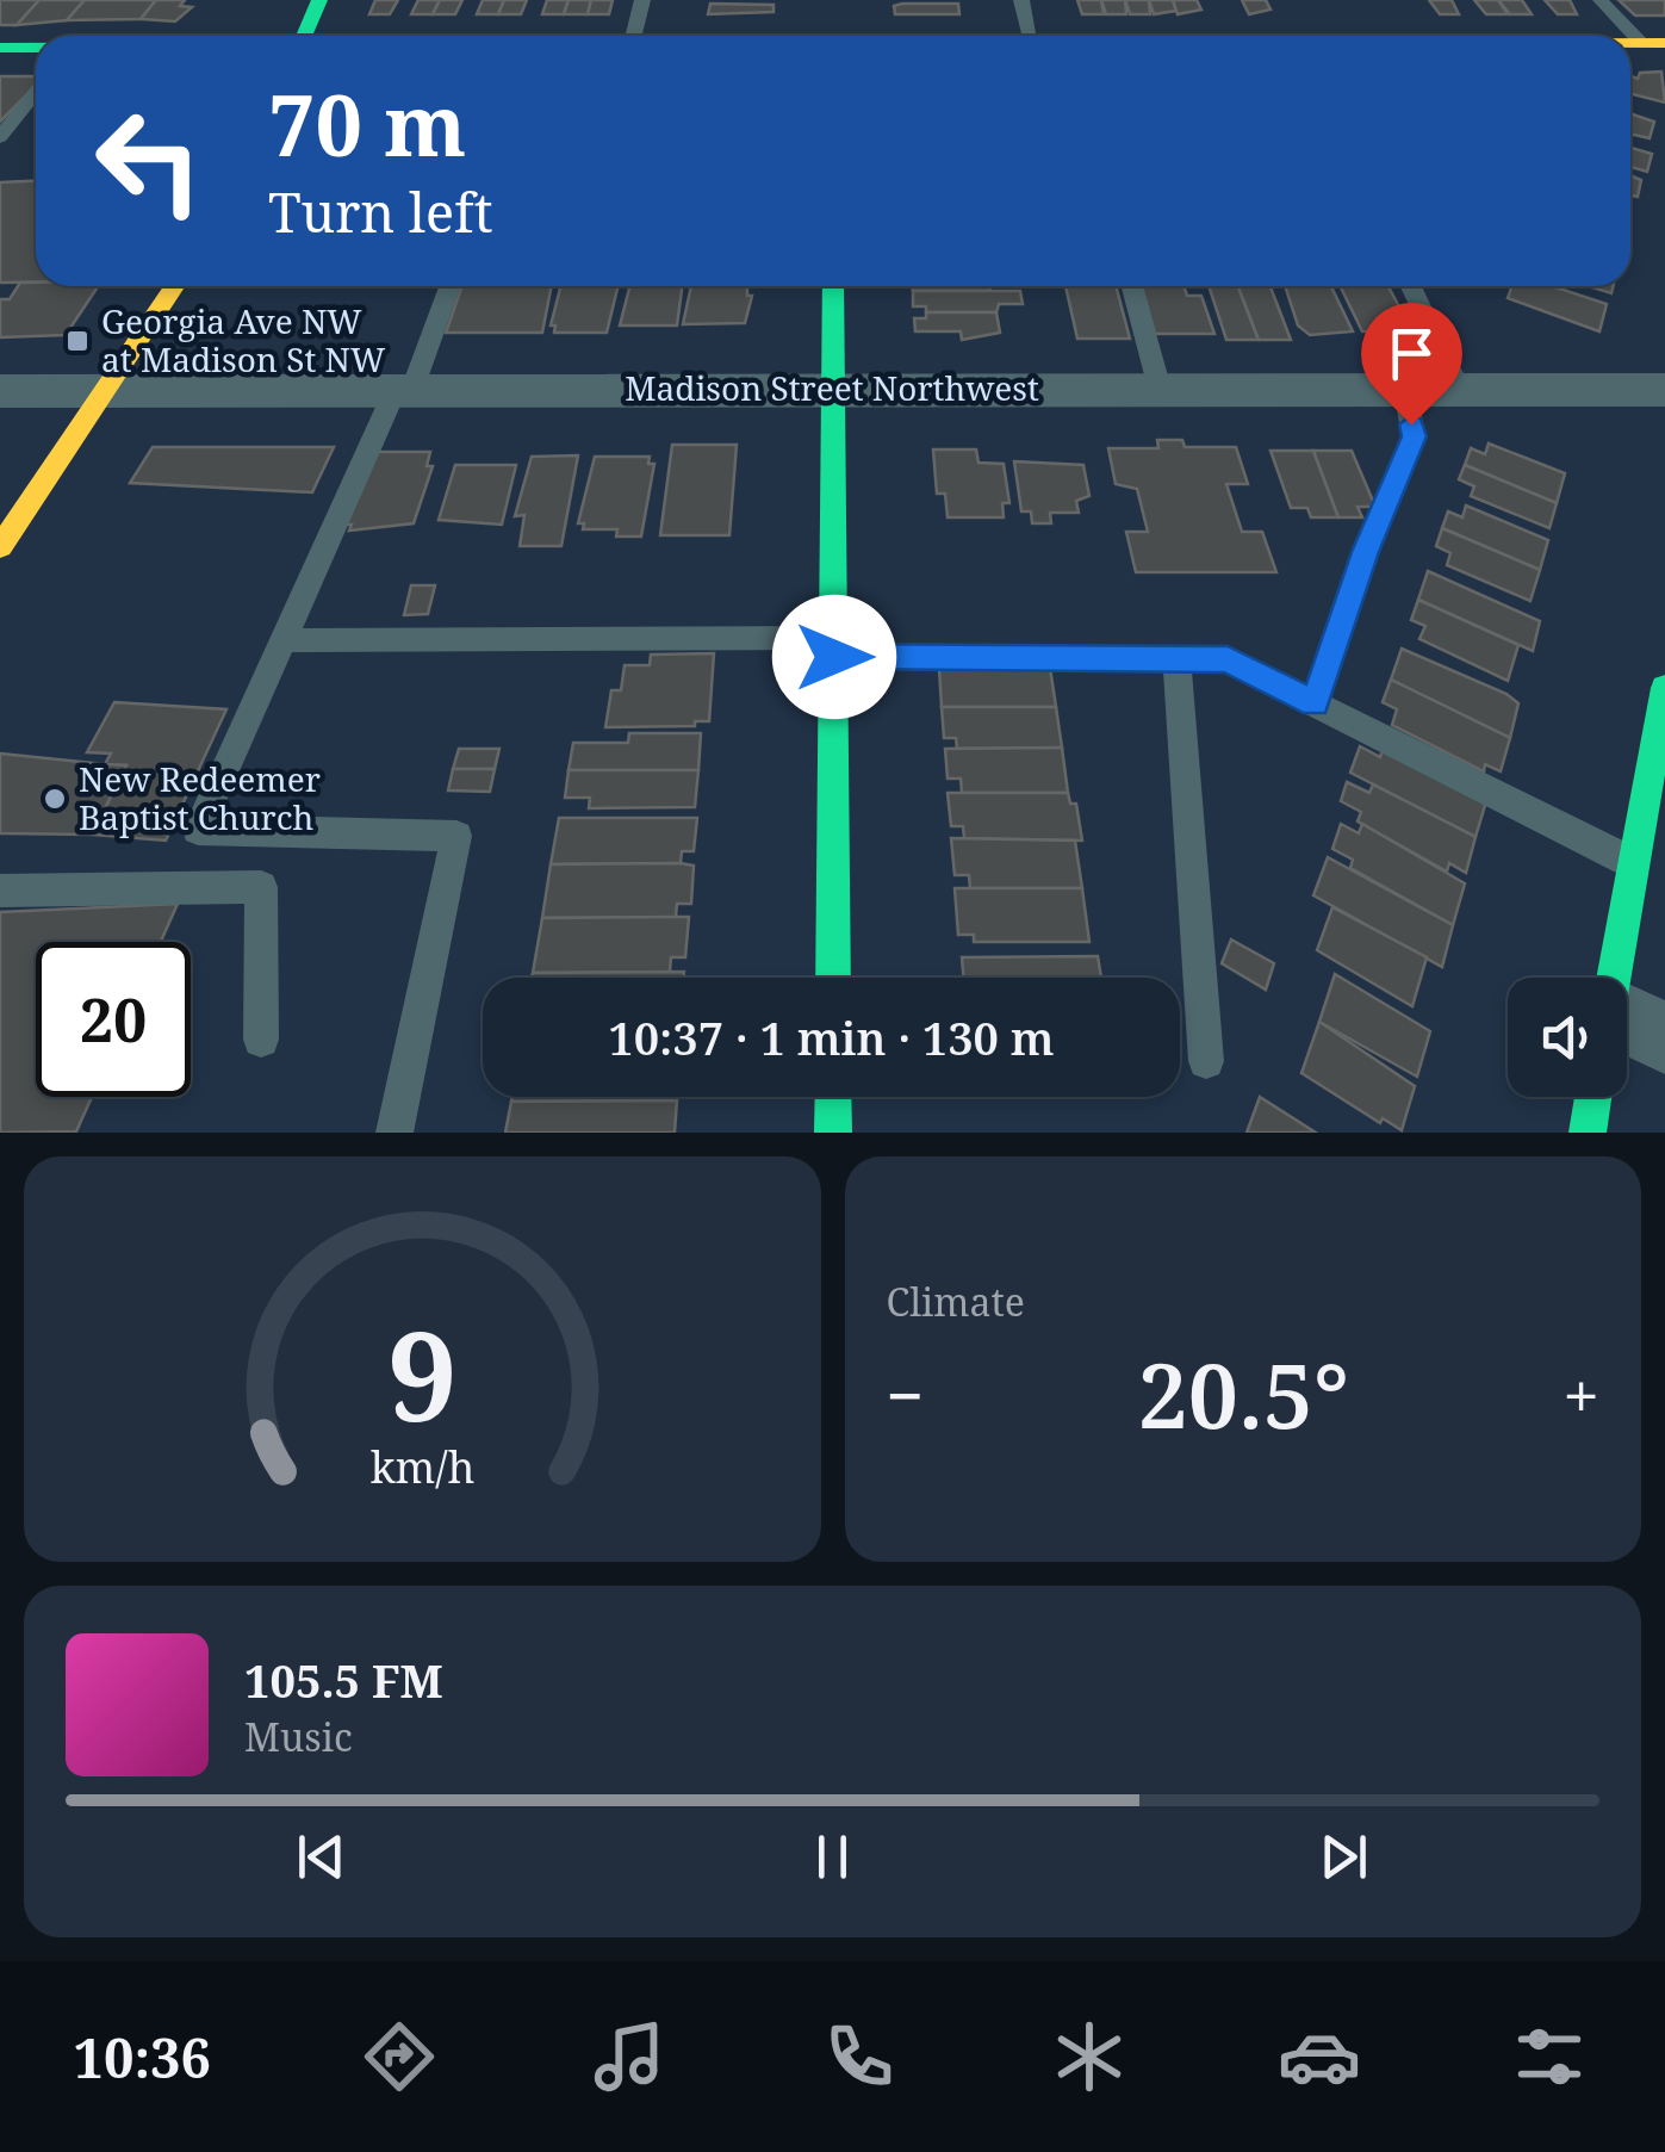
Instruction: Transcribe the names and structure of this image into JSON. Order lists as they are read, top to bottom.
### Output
{
  "streets": {
    "street": ["Madison Street Northwest"]
  },
  "places": {
    "transit": ["Georgia Ave NW at Madison St NW"],
    "other": ["New Redeemer Baptist Church"]
  },
  "page": {
    "turn": ["70 m", "Turn left"],
    "limit": "20",
    "trip": "10:37 · 1 min · 130 m",
    "tile": "Climate",
    "heat": ["−", "20.5°", "+"],
    "song": ["105.5 FM", "Music"],
    "tabs": "10:36",
    "gauge": ["9", "km/h"]
  }
}
